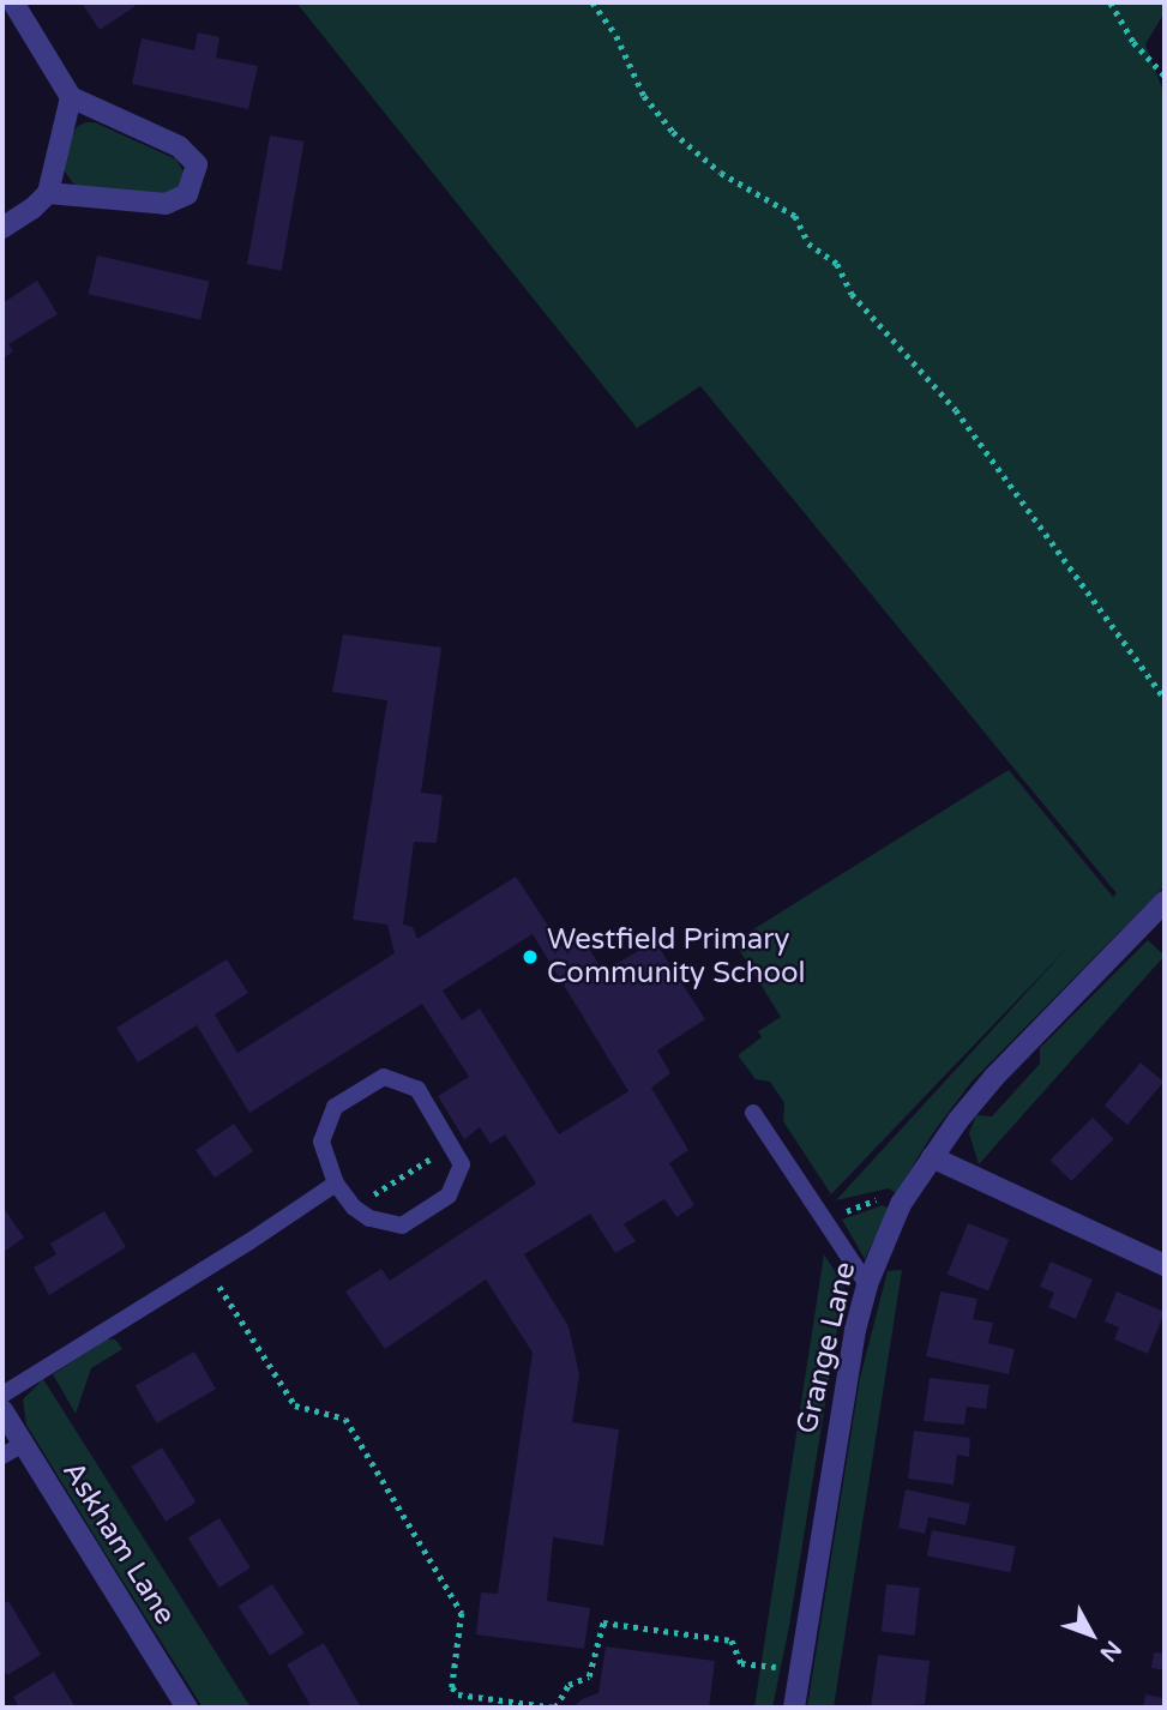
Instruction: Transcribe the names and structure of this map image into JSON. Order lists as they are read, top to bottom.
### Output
{
  "streets": {
    "street": ["Grange Lane", "Askham Lane"]
  },
  "places": ["Westfield Primary Community School"],
  "north": "bottom right"
}
